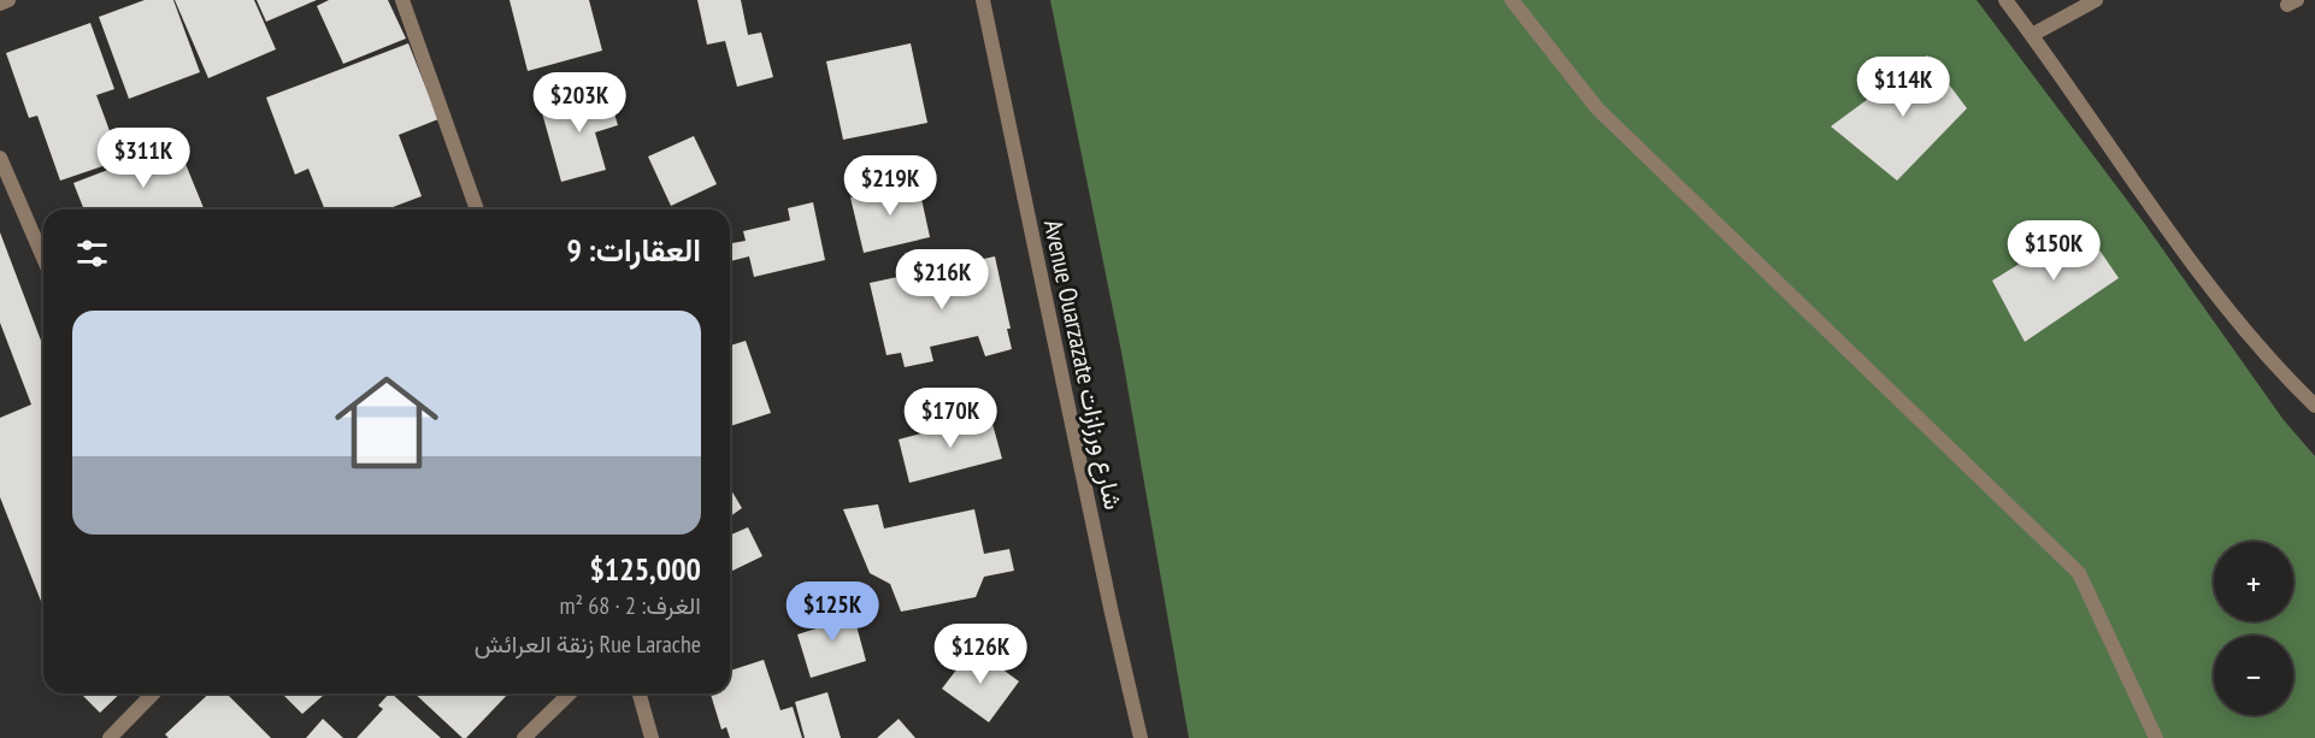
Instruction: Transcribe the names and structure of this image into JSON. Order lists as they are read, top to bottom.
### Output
{
  "streets": {
    "street": ["Avenue Ouarzazate شارع ورزازات"]
  },
  "page": {
    "price": [
      "$114K",
      "$203K",
      "$311K",
      "$219K",
      "$150K",
      "$216K",
      "$170K",
      "$125K",
      "$126K"
    ],
    "heading": "العقارات: 9",
    "list": [
      {
        "name": "$125,000",
        "note": "الغرف: 2 · 68 m² · Rue Larache زنقة العرائش"
      }
    ],
    "map_buttons": ["+", "−"]
  }
}
